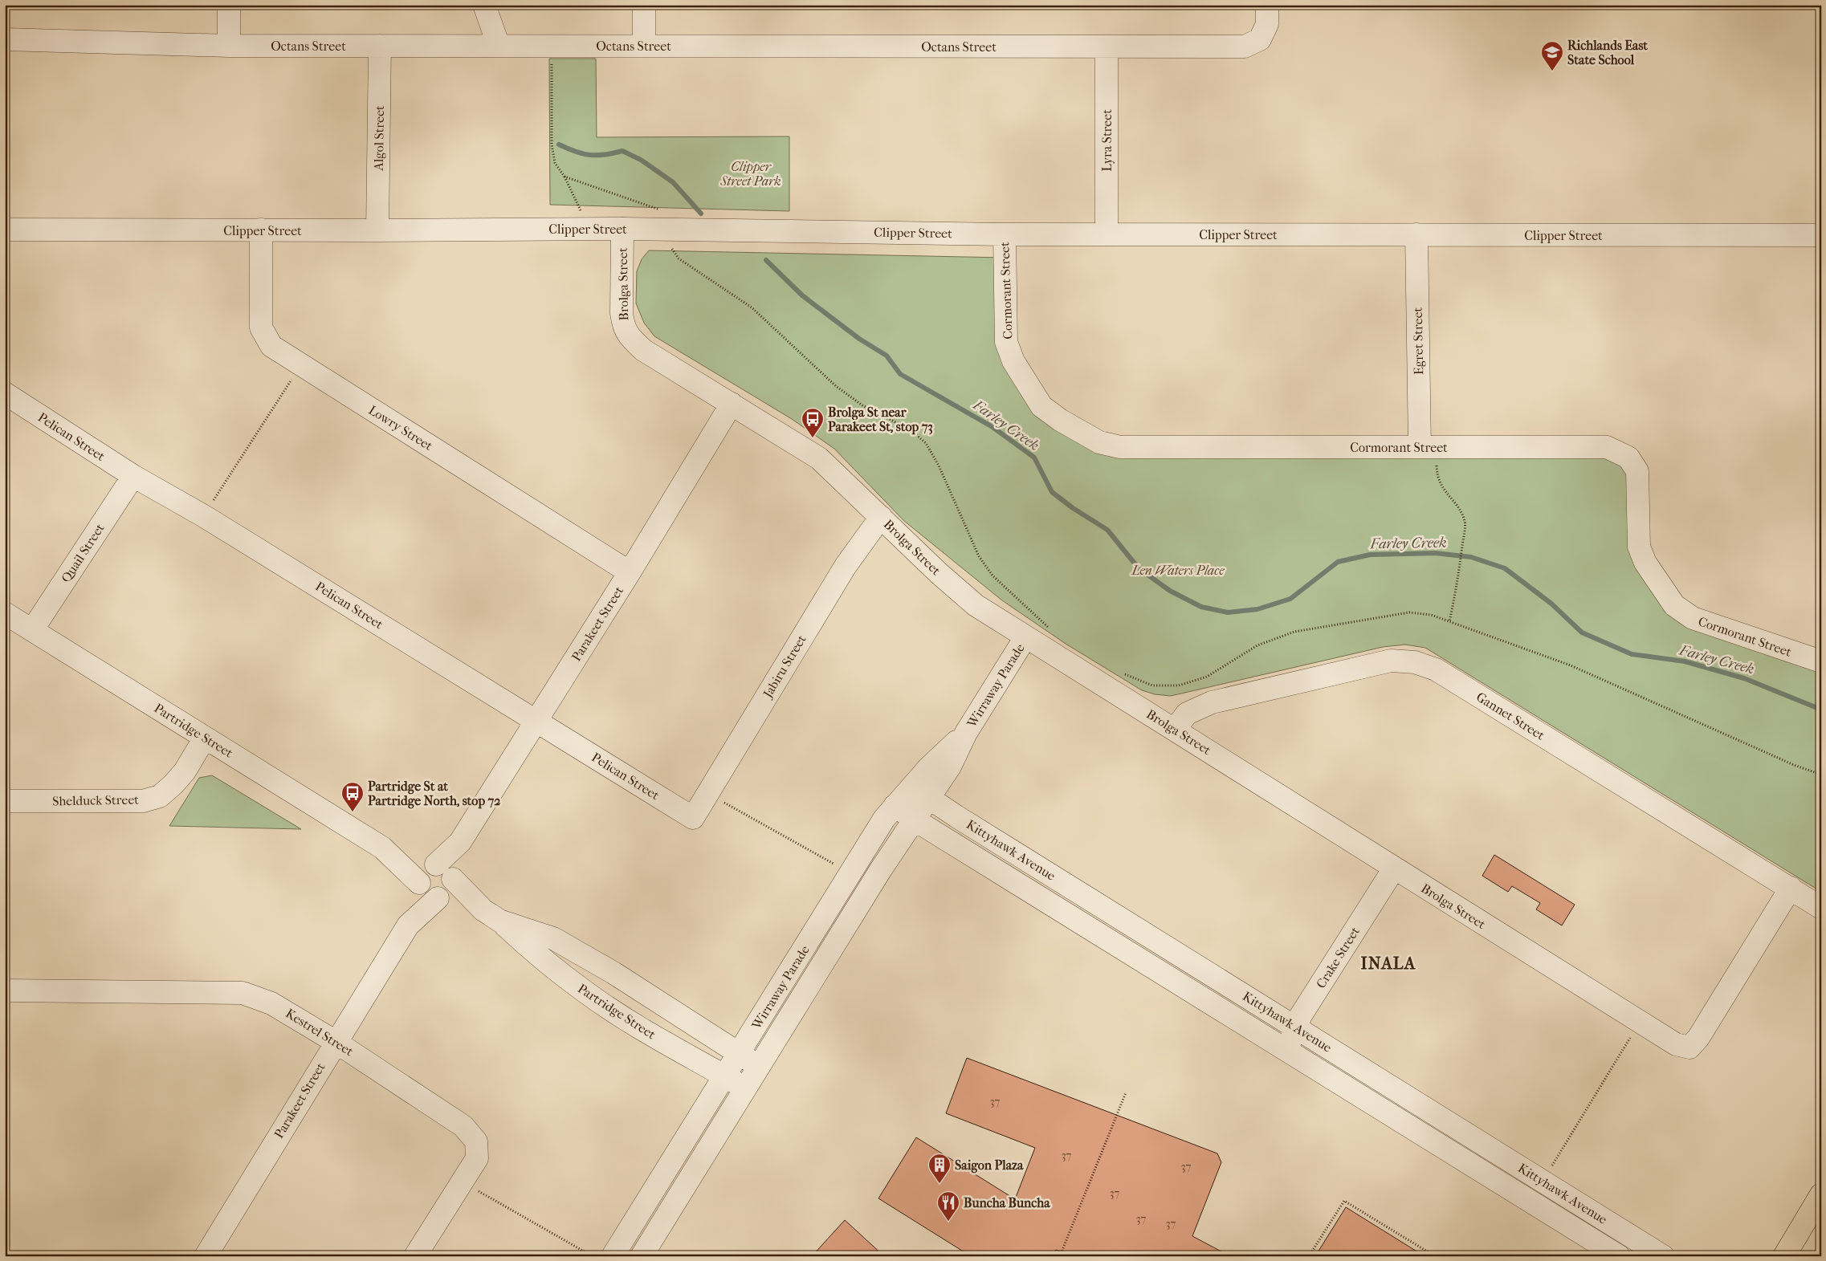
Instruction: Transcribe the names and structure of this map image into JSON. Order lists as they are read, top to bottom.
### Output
{
  "streets": {
    "street": [
      "Octans Street",
      "Algol Street",
      "Lyra Street",
      "Clipper Street",
      "Brolga Street",
      "Cormorant Street",
      "Egret Street",
      "Lowry Street",
      "Pelican Street",
      "Quail Street",
      "Parakeet Street",
      "Jabiru Street",
      "Wirraway Parade",
      "Gannet Street",
      "Partridge Street",
      "Shelduck Street",
      "Kittyhawk Avenue",
      "Crake Street",
      "Kestrel Street"
    ]
  },
  "crossings": [
    ["Octans Street", "Algol Street"],
    ["Octans Street", "Lyra Street"],
    ["Algol Street", "Clipper Street"],
    ["Lyra Street", "Clipper Street"],
    ["Clipper Street", "Brolga Street"],
    ["Clipper Street", "Cormorant Street"],
    ["Clipper Street", "Egret Street"],
    ["Clipper Street", "Lowry Street"],
    ["Brolga Street", "Parakeet Street"],
    ["Brolga Street", "Jabiru Street"],
    ["Brolga Street", "Wirraway Parade"],
    ["Brolga Street", "Gannet Street"],
    ["Brolga Street", "Crake Street"],
    ["Cormorant Street", "Egret Street"],
    ["Lowry Street", "Parakeet Street"],
    ["Pelican Street", "Quail Street"],
    ["Pelican Street", "Parakeet Street"],
    ["Pelican Street", "Jabiru Street"],
    ["Quail Street", "Partridge Street"],
    ["Parakeet Street", "Partridge Street"],
    ["Parakeet Street", "Kestrel Street"],
    ["Wirraway Parade", "Partridge Street"],
    ["Wirraway Parade", "Kittyhawk Avenue"],
    ["Partridge Street", "Shelduck Street"],
    ["Kittyhawk Avenue", "Crake Street"]
  ],
  "districts": ["INALA"],
  "water": ["Farley Creek"],
  "parks": ["Clipper Street Park", "Len Waters Place"],
  "places": {
    "school or university": ["Richlands East State School"],
    "bus stop": ["Brolga St near Parakeet St, stop 73", "Partridge St at Partridge North, stop 72"],
    "building": ["Saigon Plaza"],
    "restaurant": ["Buncha Buncha"]
  },
  "house_numbers": [
    "37",
    "37",
    "37",
    "37",
    "37",
    "37"
  ]
}
